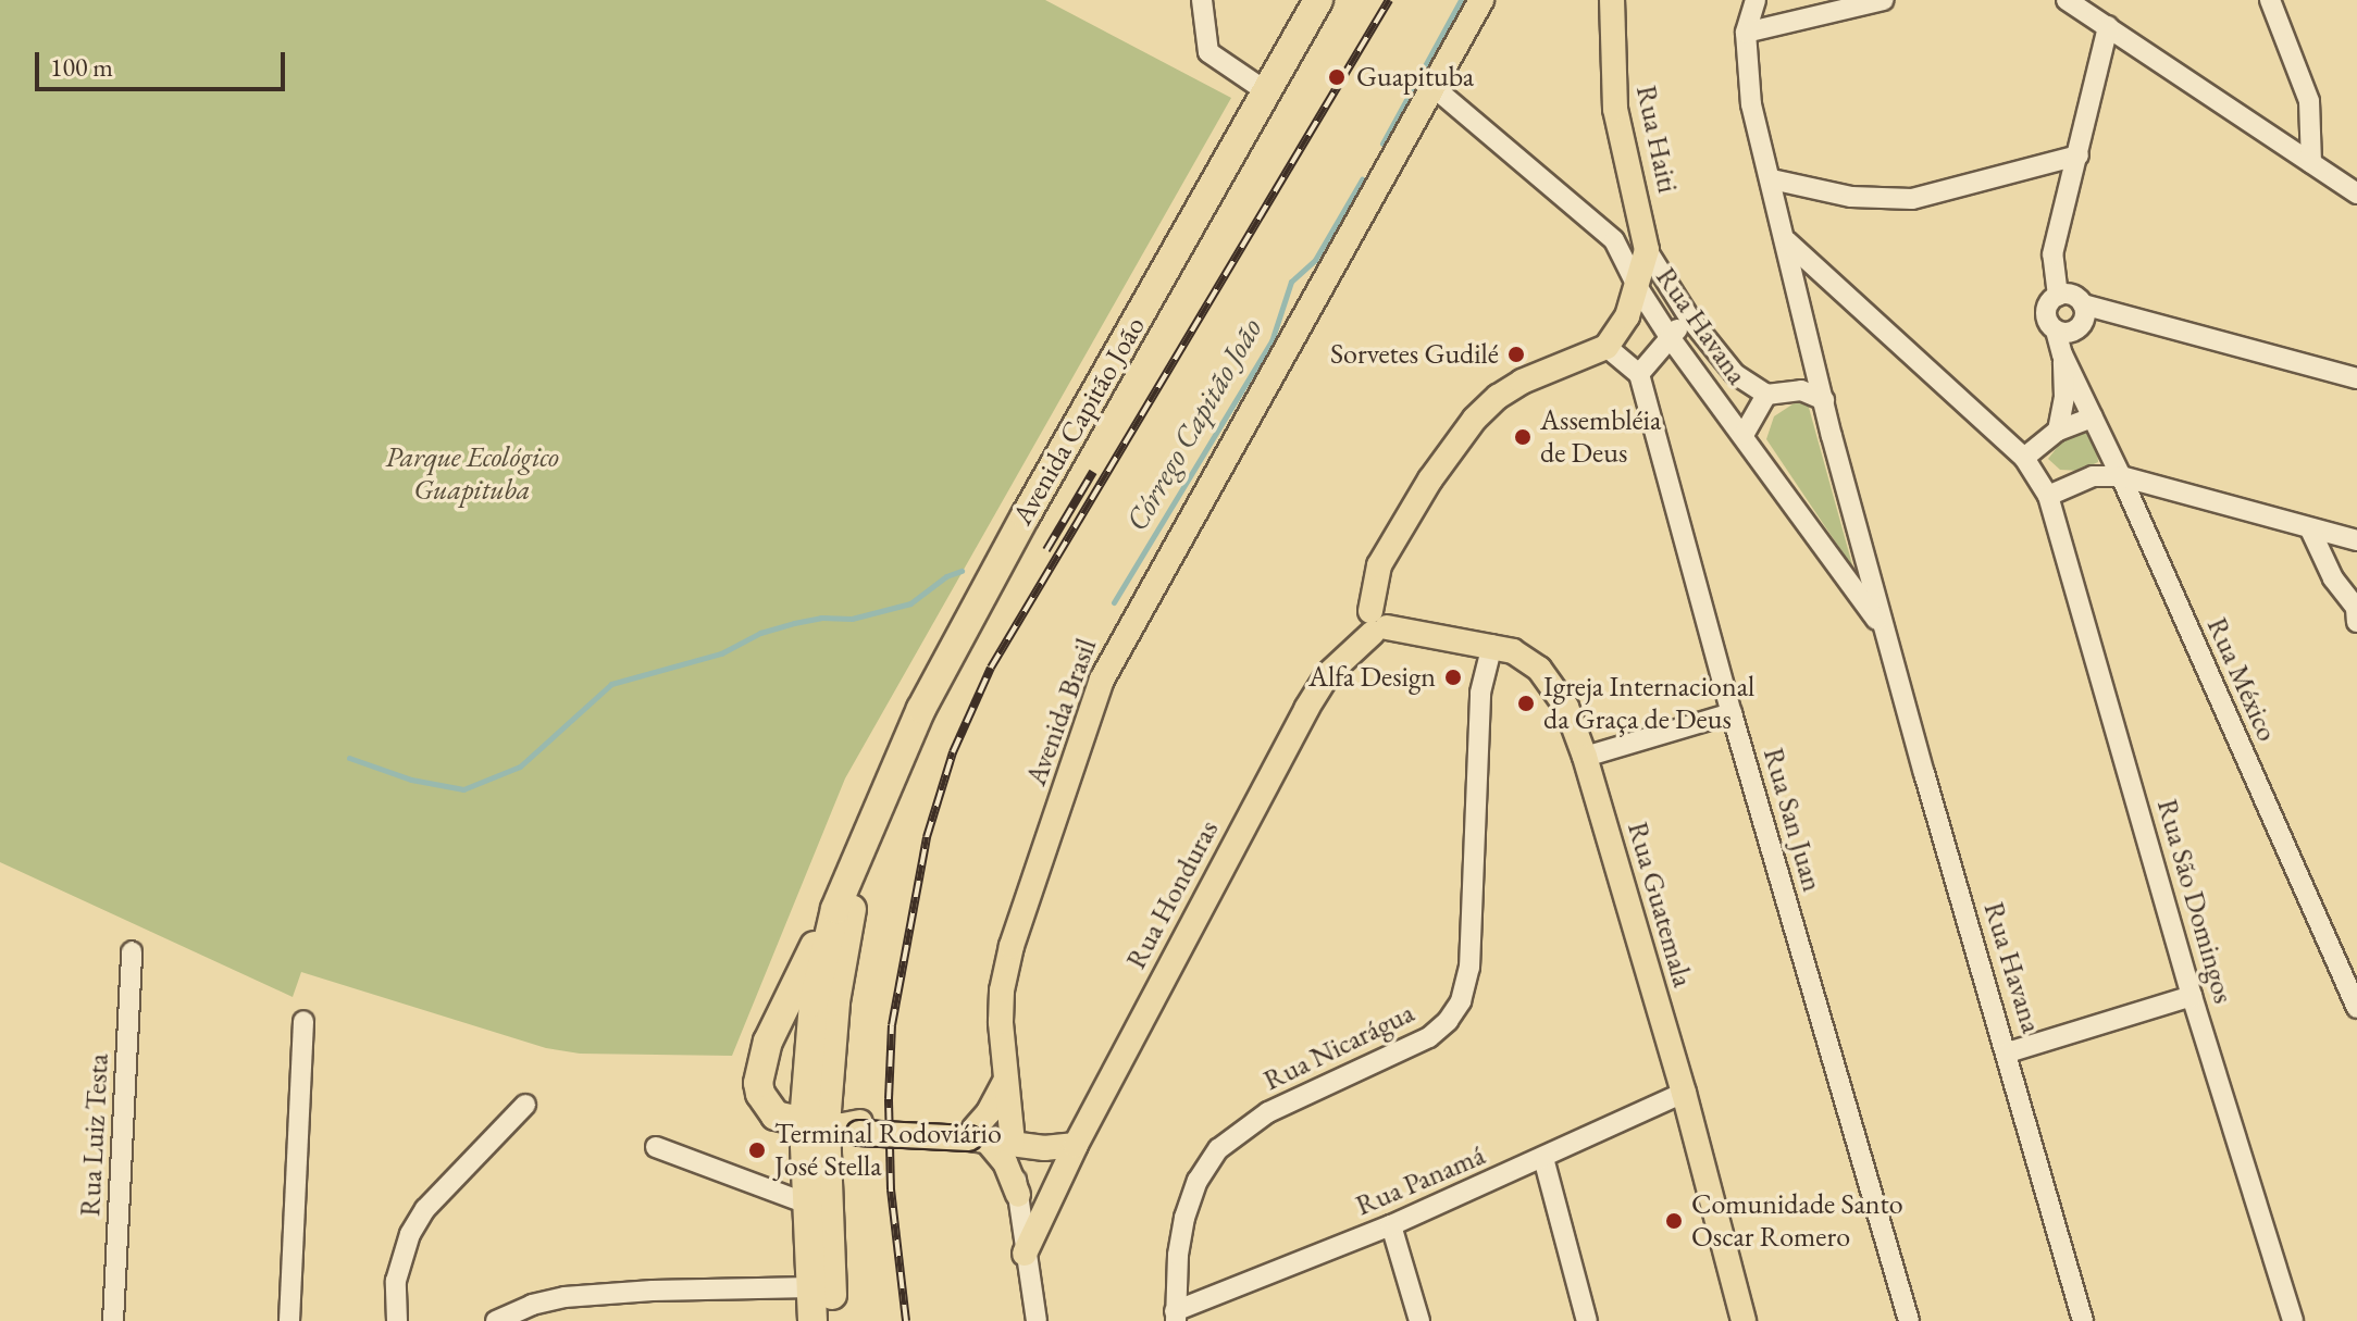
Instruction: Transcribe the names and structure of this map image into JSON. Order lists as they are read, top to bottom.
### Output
{
  "streets": {
    "highway": ["Avenida Capitão João"],
    "main road": [
      "Rua Haiti",
      "Avenida Brasil",
      "Rua Honduras",
      "Rua Guatemala"
    ],
    "street": [
      "Rua Havana",
      "Rua México",
      "Rua San Juan",
      "Rua São Domingos",
      "Rua Nicarágua",
      "Rua Luiz Testa",
      "Rua Panamá"
    ]
  },
  "crossings": [
    ["Rua Haiti", "Rua Havana"],
    ["Rua Havana", "Avenida Brasil"],
    ["Rua Havana", "Rua São Domingos"],
    ["Avenida Brasil", "Rua Honduras"],
    ["Rua Honduras", "Rua Guatemala"],
    ["Rua Guatemala", "Rua Nicarágua"],
    ["Rua Guatemala", "Rua Panamá"],
    ["Rua Nicarágua", "Rua Panamá"]
  ],
  "water": ["Córrego Capitão João"],
  "parks": ["Parque Ecológico Guapituba"],
  "places": [
    "Guapituba",
    "Sorvetes Gudilé",
    "Assembléia de Deus",
    "Alfa Design",
    "Igreja Internacional da Graça de Deus",
    "Terminal Rodoviário José Stella",
    "Comunidade Santo Oscar Romero"
  ],
  "scale_bar": "100 m"
}
